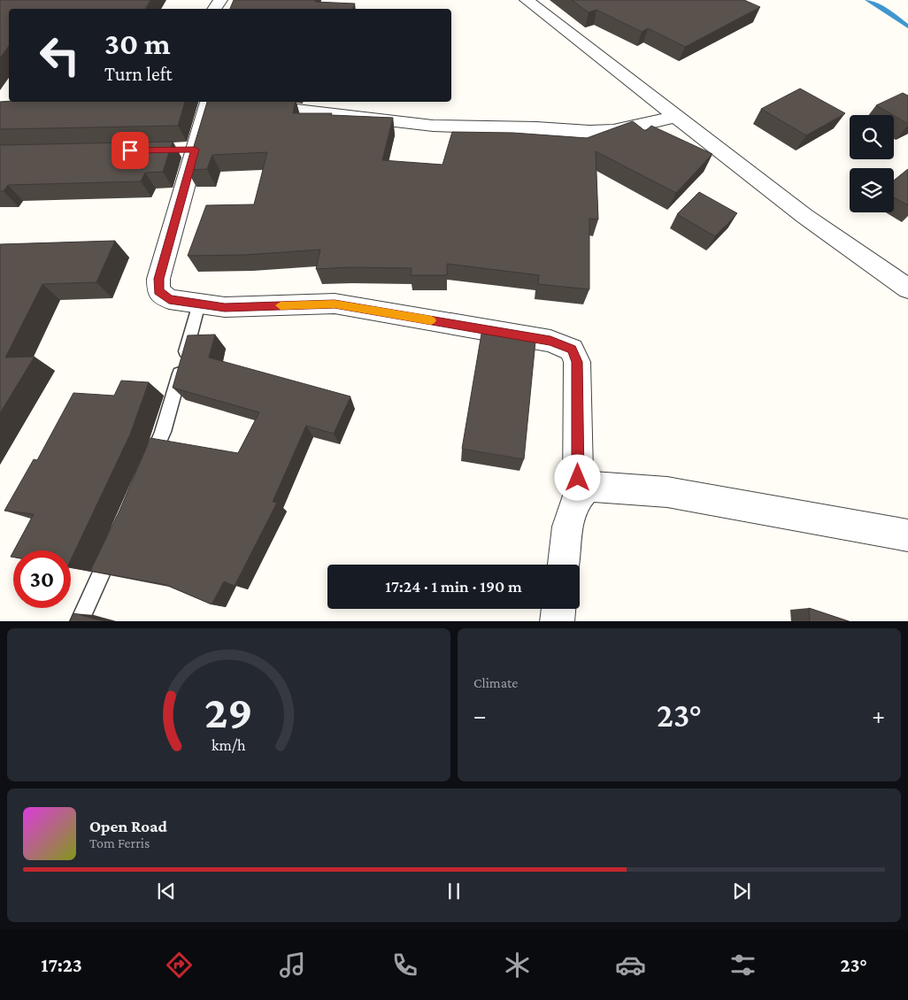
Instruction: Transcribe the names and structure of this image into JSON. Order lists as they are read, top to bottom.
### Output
{
  "page": {
    "turn": ["30 m", "Turn left"],
    "limit": "30",
    "trip": "17:24 · 1 min · 190 m",
    "tile": "Climate",
    "heat": ["−", "23°", "+"],
    "song": ["Open Road", "Tom Ferris"],
    "tabs": ["17:23", "23°"],
    "gauge": ["29", "km/h"]
  }
}
